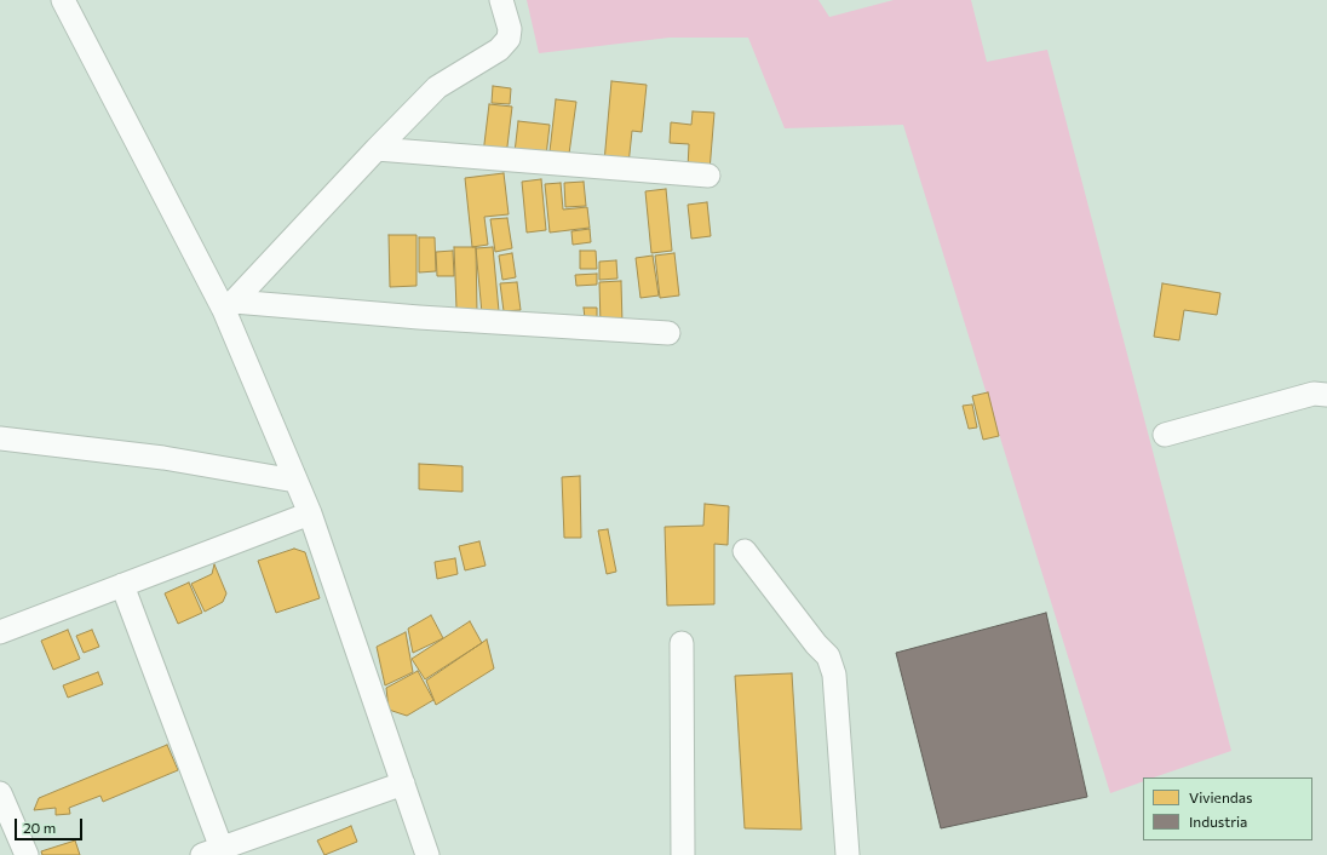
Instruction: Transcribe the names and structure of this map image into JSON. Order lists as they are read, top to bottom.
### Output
{
  "legend": ["Viviendas", "Industria"],
  "scale_bar": "20 m"
}
